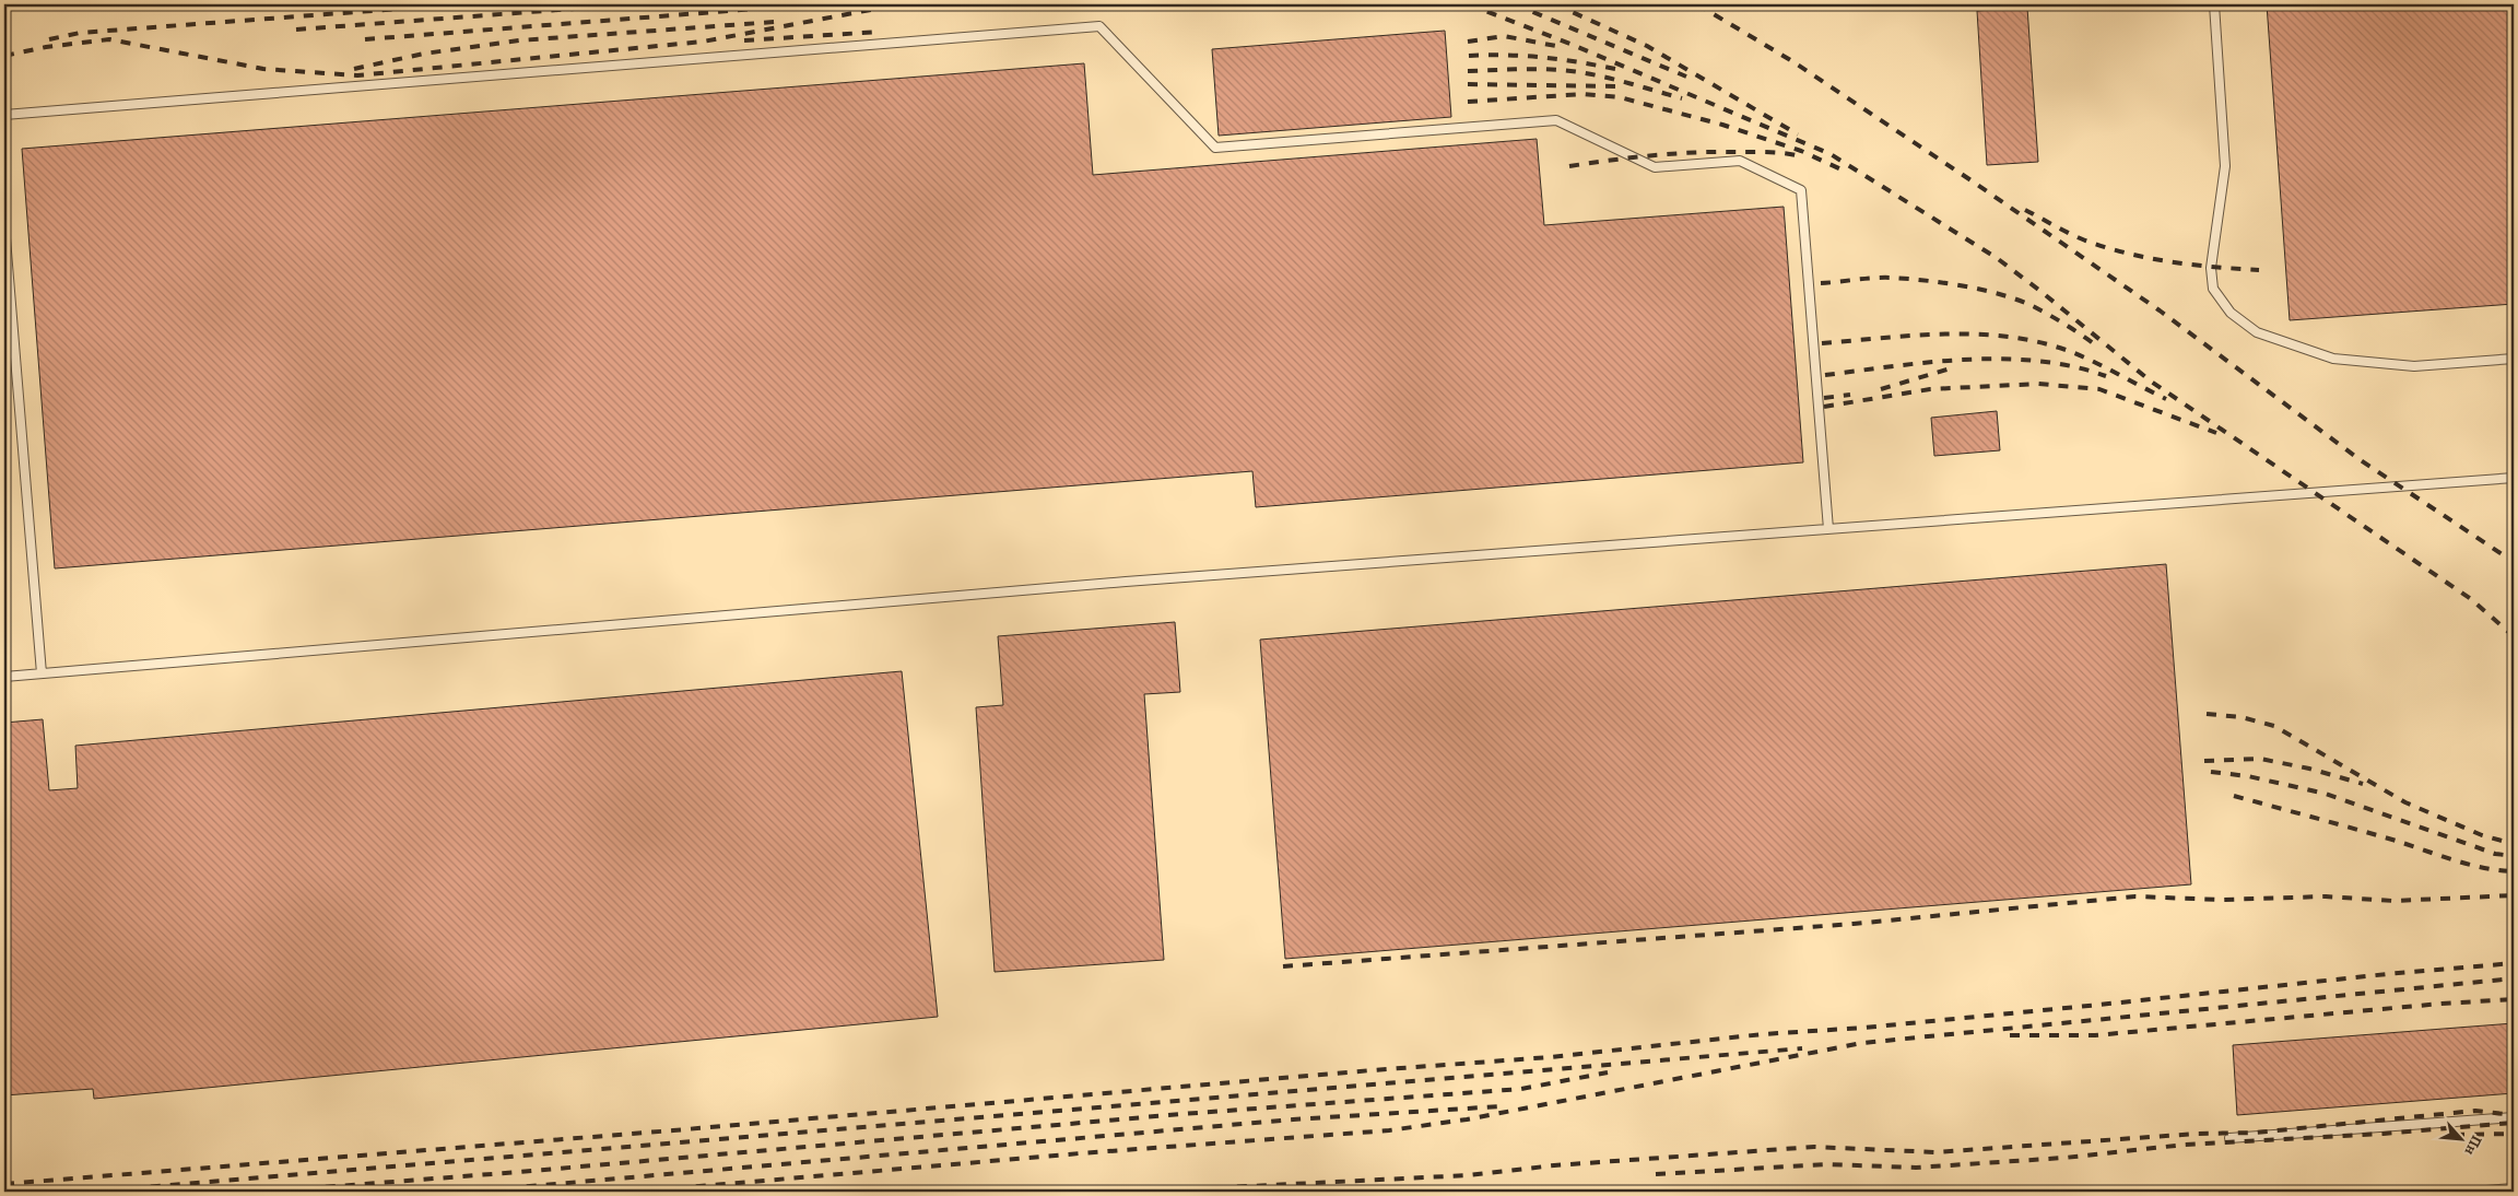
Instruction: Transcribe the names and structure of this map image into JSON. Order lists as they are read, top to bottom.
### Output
{
  "north": "bottom right"
}
